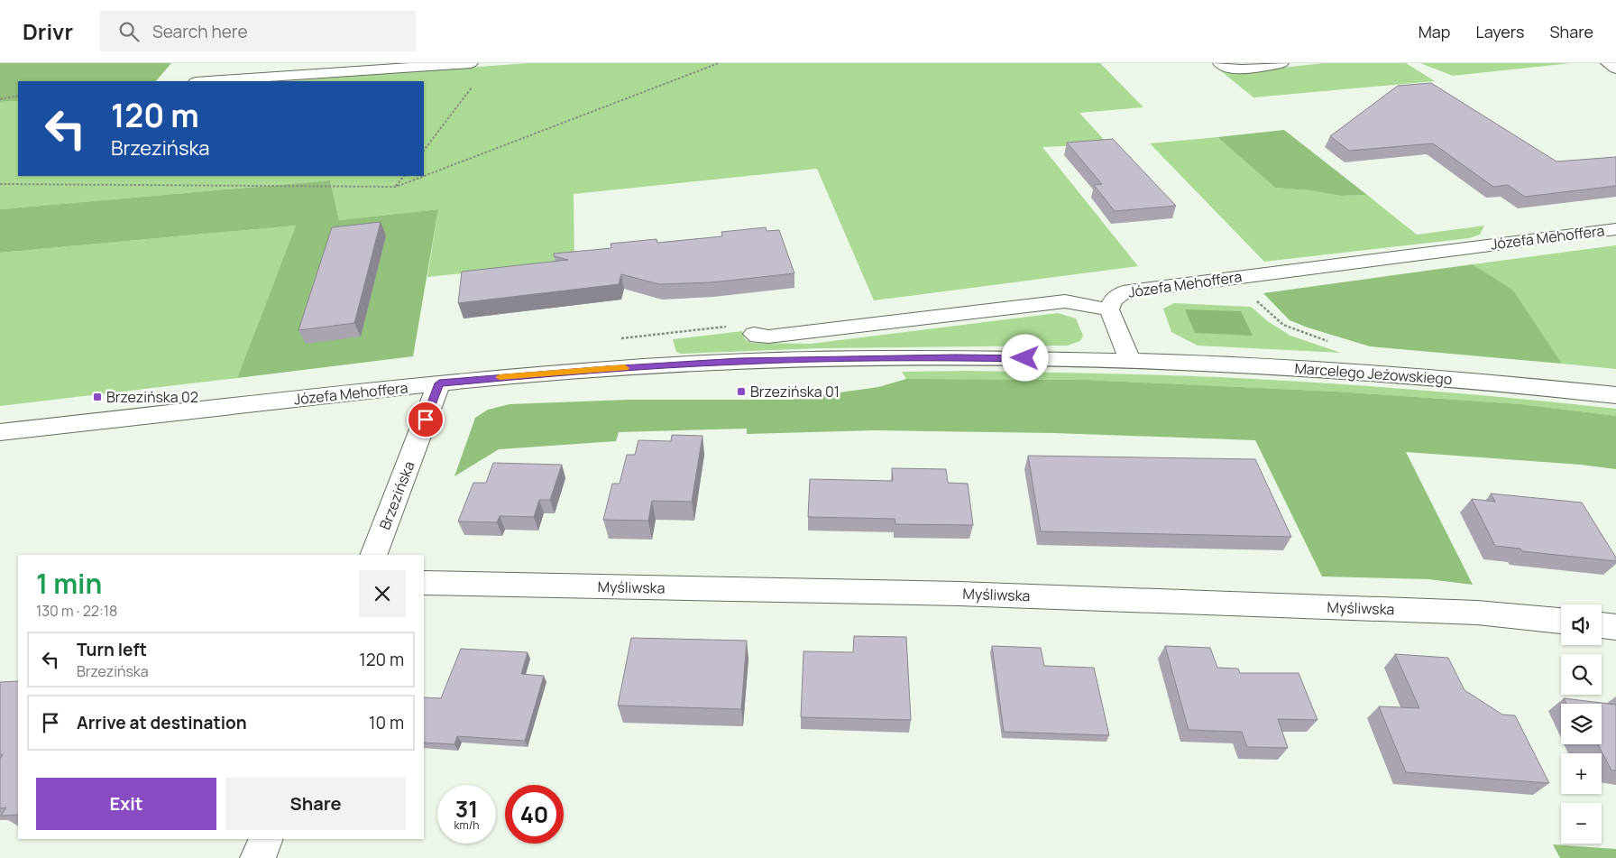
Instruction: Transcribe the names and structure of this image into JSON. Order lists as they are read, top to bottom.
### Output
{
  "streets": {
    "street": [
      "Józefa Mehoffera",
      "Marcelego Jeżowskiego",
      "Brzezińska",
      "Myśliwska"
    ]
  },
  "crossings": [
    ["Józefa Mehoffera", "Marcelego Jeżowskiego"],
    ["Józefa Mehoffera", "Brzezińska"]
  ],
  "places": {
    "transit": ["Brzezińska 01", "Brzezińska 02"]
  },
  "page": {
    "header": "Drivr",
    "search": "Search here",
    "nav": ["Map", "Layers", "Share"],
    "turn": ["120 m", "Brzezińska"],
    "heading": ["1 min", "130 m · 22:18"],
    "map_buttons": ["+", "−"],
    "list": [
      {
        "name": "Turn left",
        "note": "Brzezińska",
        "value": "120 m"
      },
      {
        "name": "Arrive at destination",
        "value": "10 m"
      }
    ],
    "buttons": ["Exit", "Share"],
    "speed": "31 km/h",
    "limit": "40"
  }
}
